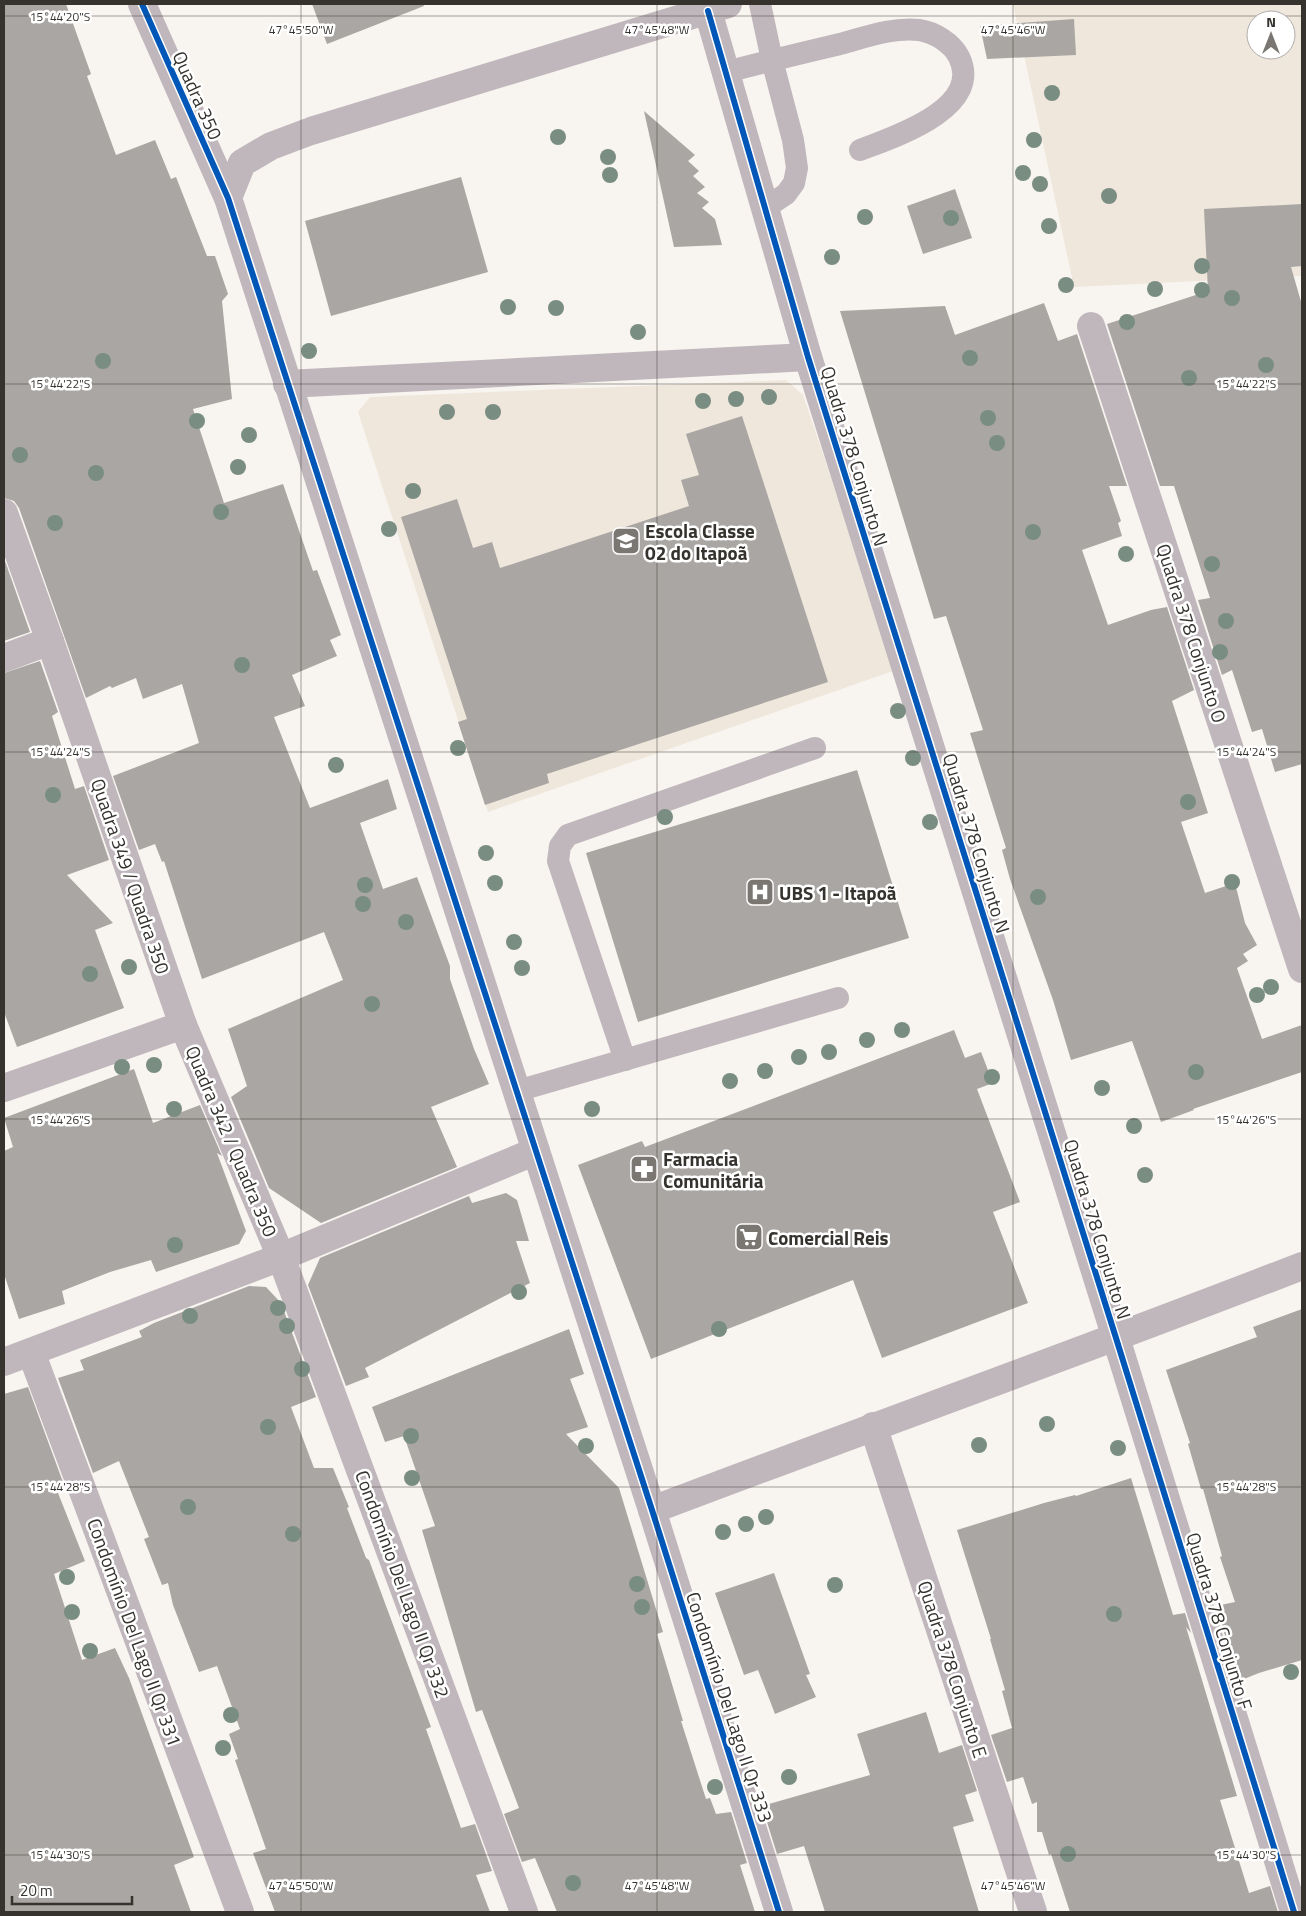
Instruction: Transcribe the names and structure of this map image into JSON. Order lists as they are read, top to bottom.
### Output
{
  "streets": {
    "street": [
      "Quadra 350",
      "Quadra 378 Conjunto N",
      "Quadra 378 Conjunto O",
      "Quadra 349 / Quadra 350",
      "Quadra 342 / Quadra 350",
      "Condomínio Del Lago II Qr 332",
      "Quadra 378 Conjunto F",
      "Condomínio Del Lago II Qr 331",
      "Quadra 378 Conjunto E",
      "Condomínio Del Lago II Qr 333"
    ]
  },
  "crossings": [
    ["Quadra 350", "Condomínio Del Lago II Qr 333"],
    ["Quadra 378 Conjunto N", "Quadra 378 Conjunto F"],
    ["Quadra 349 / Quadra 350", "Quadra 342 / Quadra 350"],
    ["Quadra 342 / Quadra 350", "Condomínio Del Lago II Qr 332"]
  ],
  "places": {
    "school or university": ["Escola Classe 02 do Itapoã"],
    "hospital": ["UBS 1 - Itapoã"],
    "pharmacy": ["Farmacia Comunitária"],
    "supermarket": ["Comercial Reis"]
  },
  "scale_bar": "20 m",
  "north": "top",
  "coordinates": [
    "15°44'20\"S",
    "47°45'50\"W",
    "47°45'48\"W",
    "47°45'46\"W",
    "15°44'22\"S",
    "15°44'24\"S",
    "15°44'26\"S",
    "15°44'28\"S",
    "15°44'30\"S"
  ]
}
